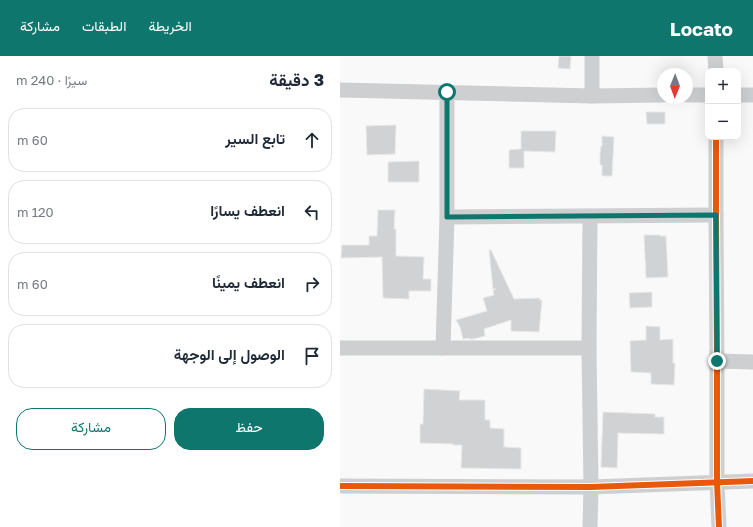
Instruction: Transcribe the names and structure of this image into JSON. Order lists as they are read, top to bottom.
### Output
{
  "north": "bottom",
  "page": {
    "header": "Locato",
    "nav": ["الخريطة", "الطبقات", "مشاركة"],
    "heading": ["3 دقيقة", "سيرًا · 240 m"],
    "map_buttons": ["+", "−"],
    "list": [
      ["تابع السير", "60 m"],
      ["انعطف يسارًا", "120 m"],
      ["انعطف يمينًا", "60 m"],
      "الوصول إلى الوجهة"
    ],
    "buttons": ["حفظ", "مشاركة"]
  }
}
